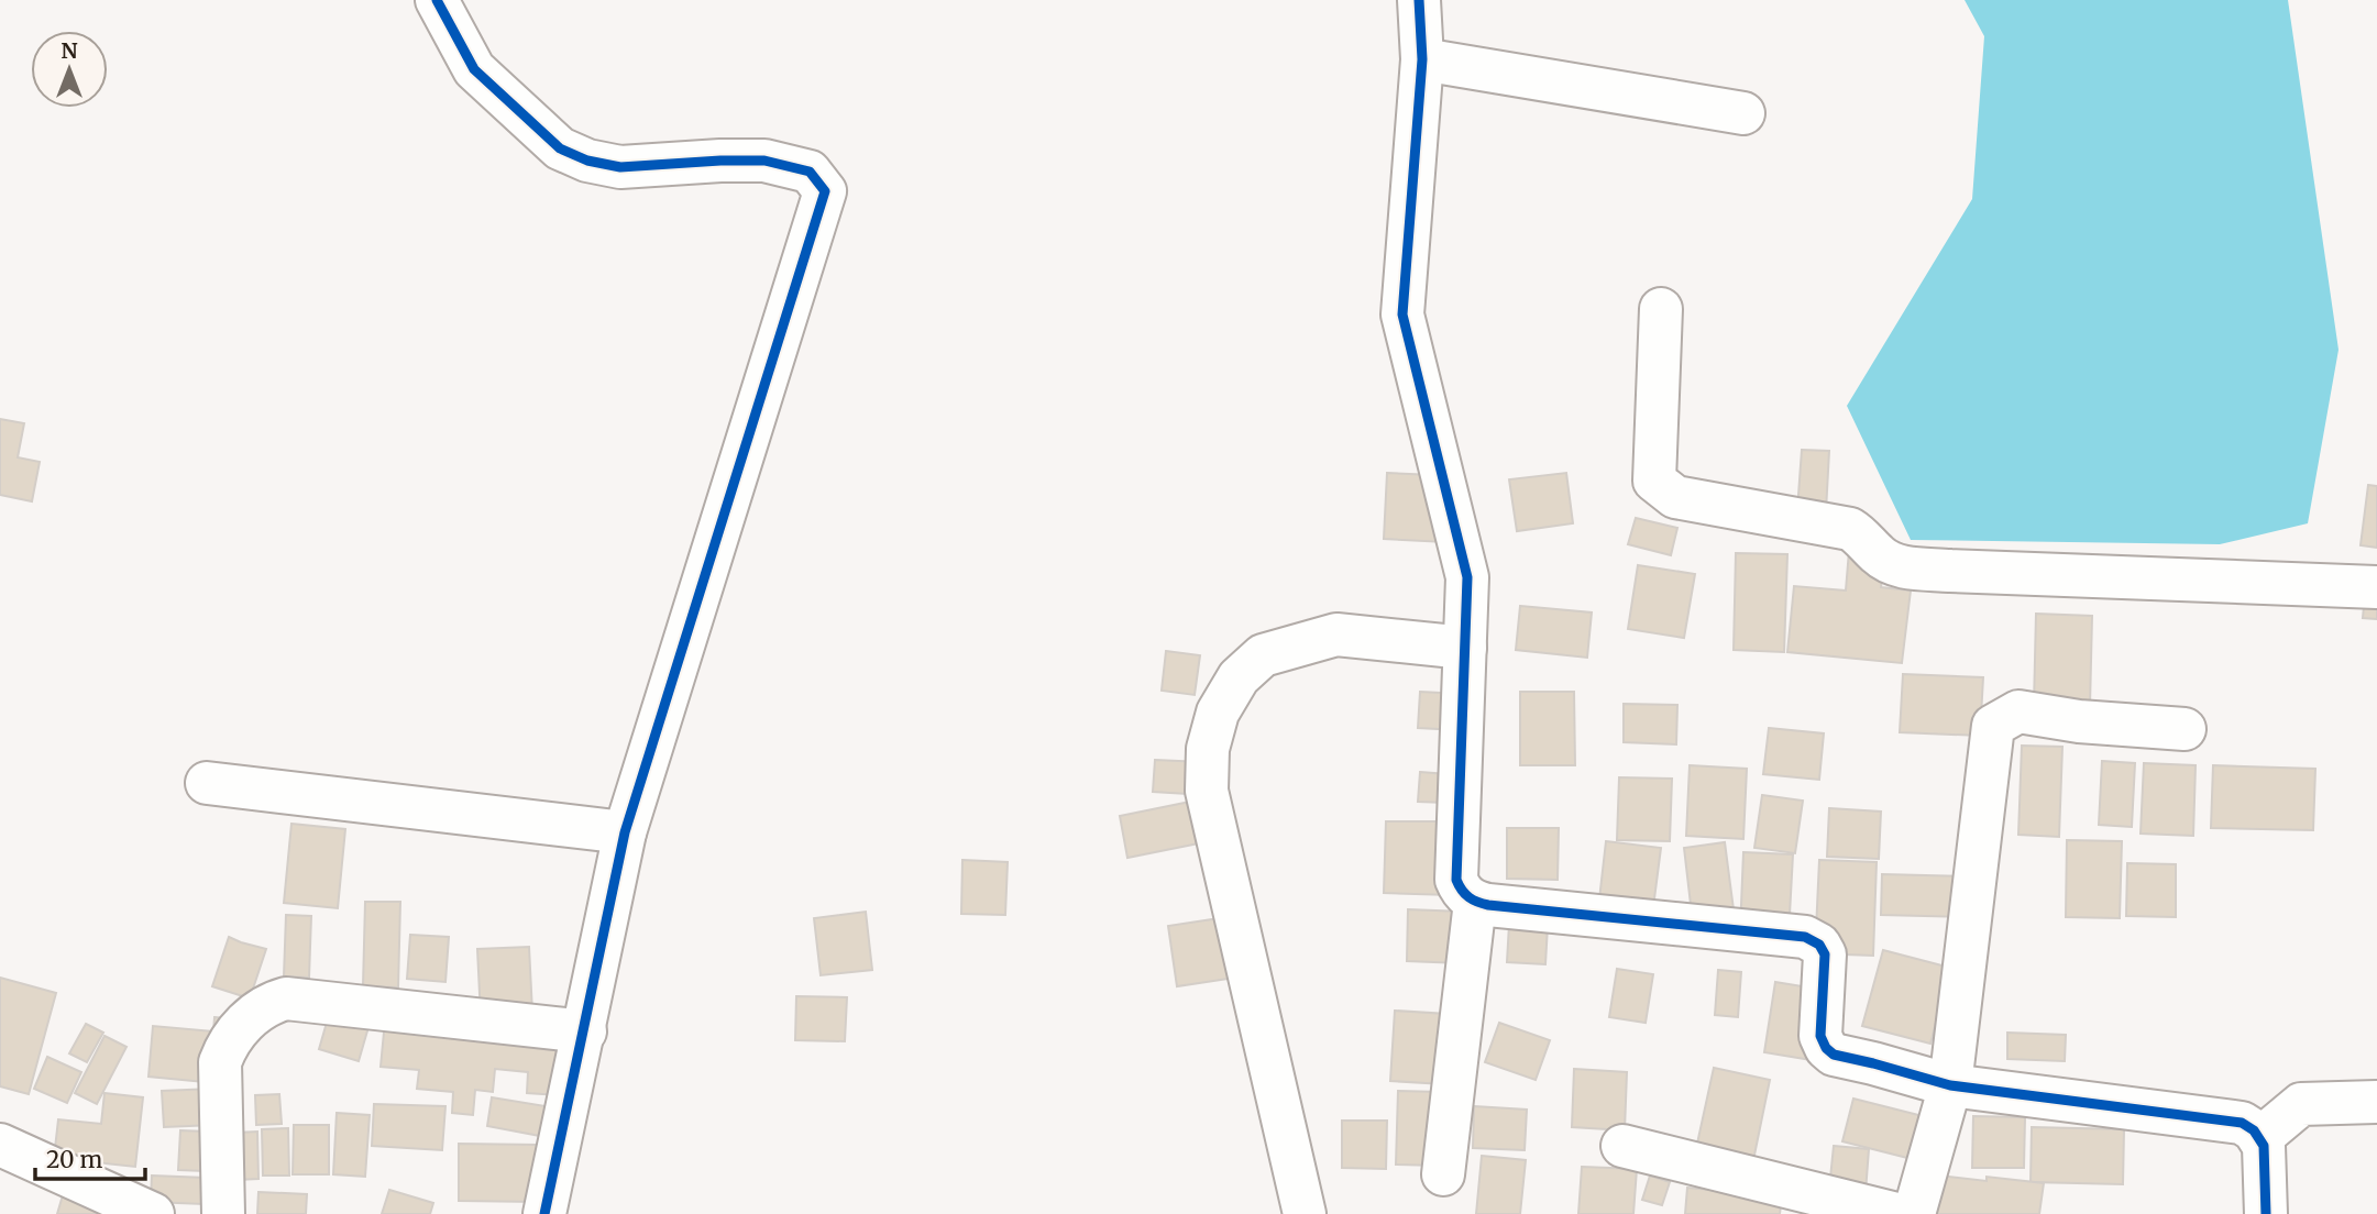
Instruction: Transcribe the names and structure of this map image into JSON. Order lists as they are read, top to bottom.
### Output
{
  "scale_bar": "20 m",
  "north": "top"
}
